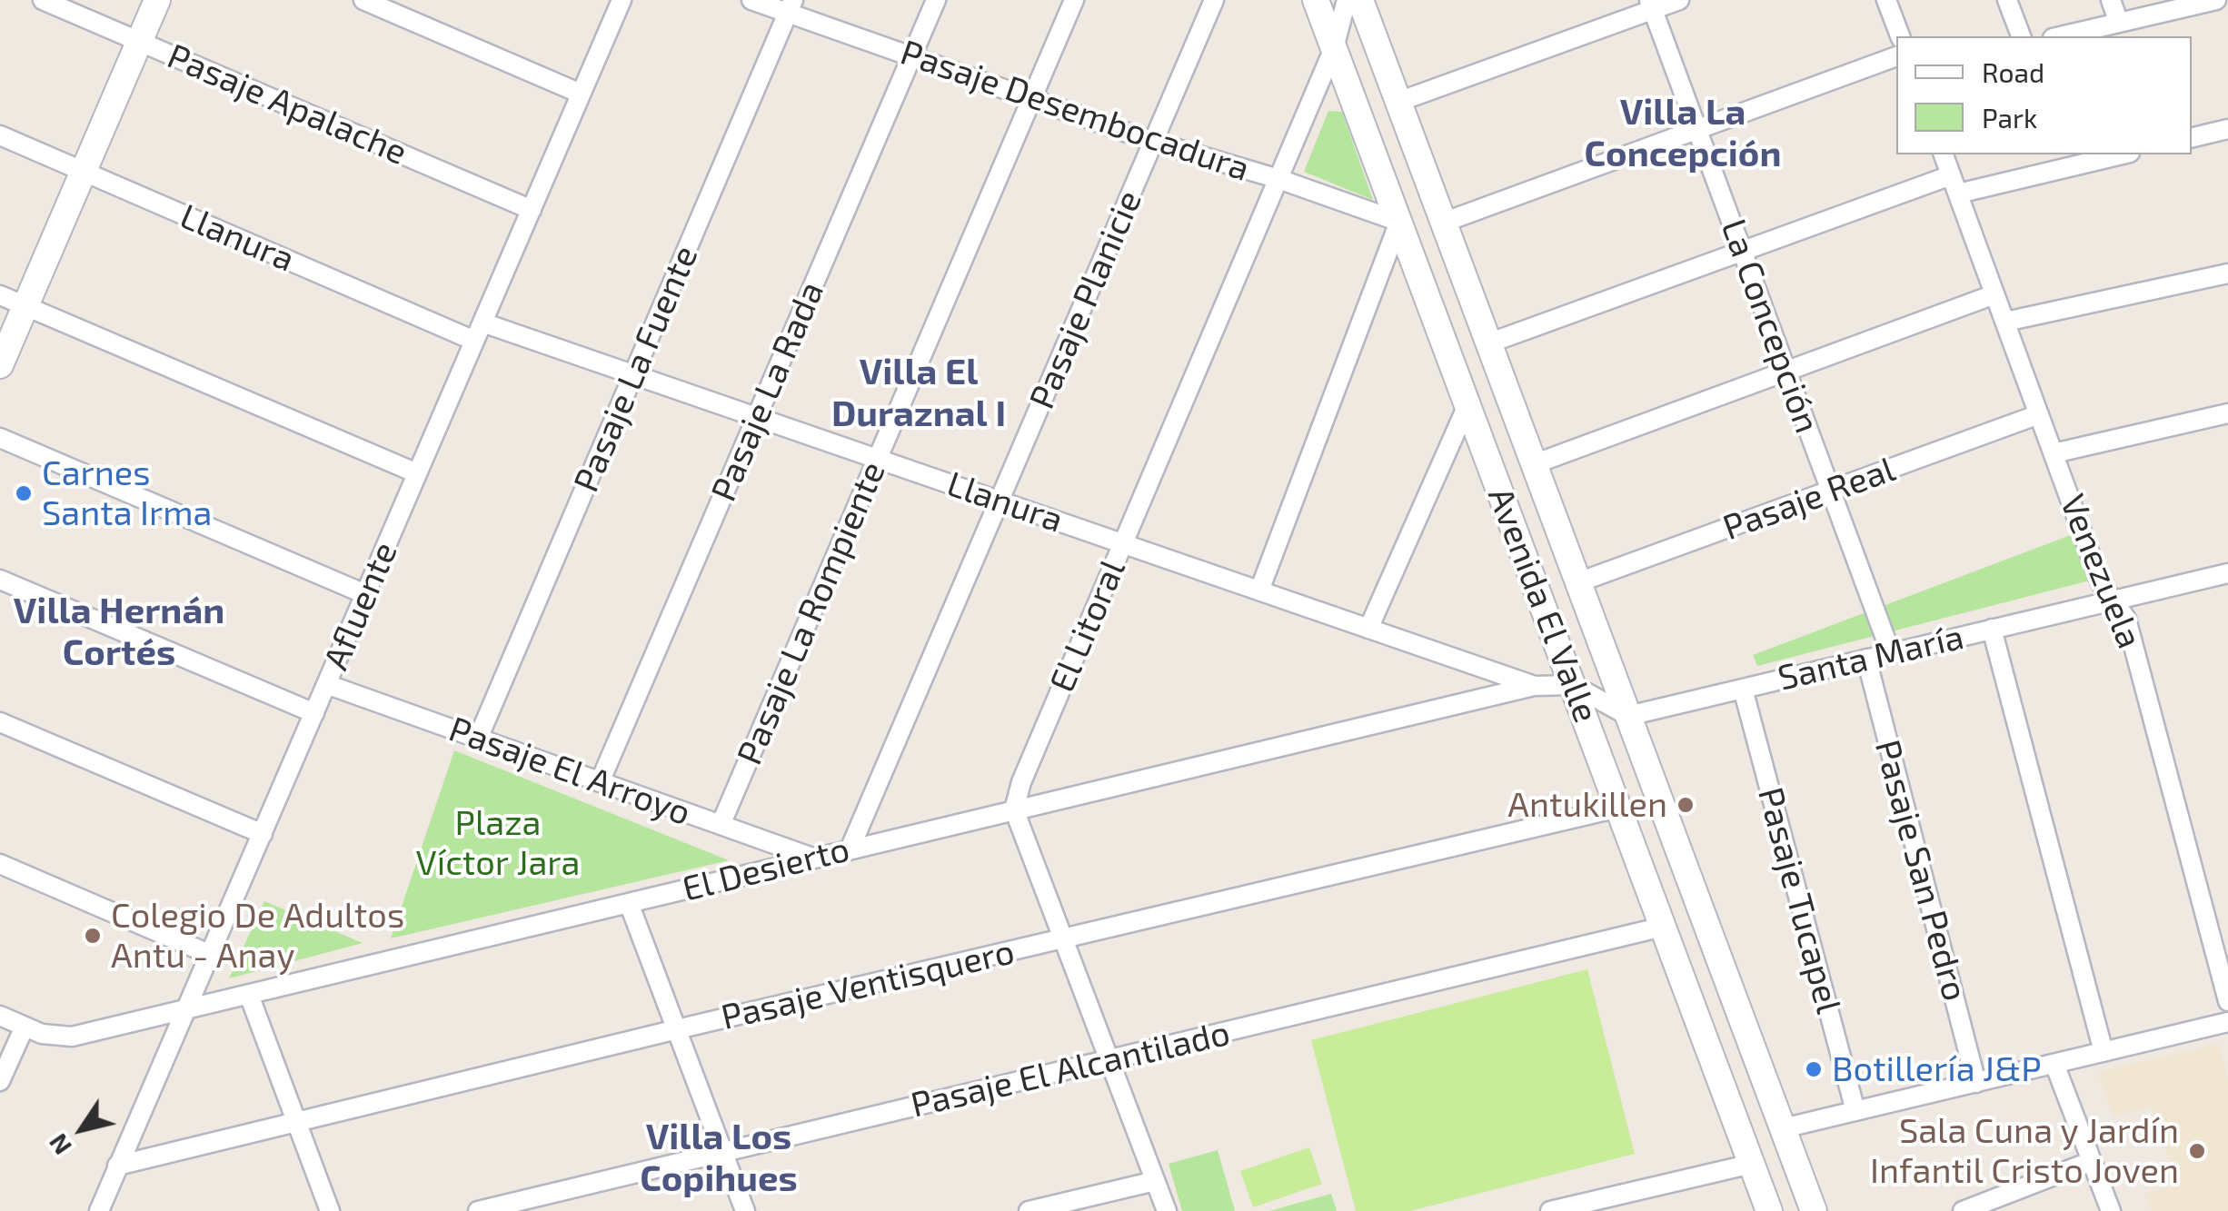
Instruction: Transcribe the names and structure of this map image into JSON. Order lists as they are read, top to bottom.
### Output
{
  "streets": {
    "street": [
      "Pasaje Apalache",
      "Pasaje Desembocadura",
      "Llanura",
      "Pasaje Planicie",
      "La Concepción",
      "Pasaje La Fuente",
      "Pasaje La Rada",
      "Pasaje Real",
      "Venezuela",
      "Avenida El Valle",
      "Afluente",
      "Pasaje La Rompiente",
      "El Litoral",
      "Santa María",
      "Pasaje El Arroyo",
      "El Desierto",
      "Pasaje San Pedro",
      "Pasaje Tucapel",
      "Pasaje Ventisquero",
      "Pasaje El Alcantilado"
    ]
  },
  "crossings": [
    ["Pasaje Apalache", "Afluente"],
    ["Pasaje Desembocadura", "Pasaje Planicie"],
    ["Pasaje Desembocadura", "Pasaje La Fuente"],
    ["Pasaje Desembocadura", "Pasaje La Rada"],
    ["Pasaje Desembocadura", "Avenida El Valle"],
    ["Pasaje Desembocadura", "Pasaje La Rompiente"],
    ["Pasaje Desembocadura", "El Litoral"],
    ["Llanura", "Pasaje Planicie"],
    ["Llanura", "Pasaje La Fuente"],
    ["Llanura", "Pasaje La Rada"],
    ["Llanura", "Avenida El Valle"],
    ["Llanura", "Afluente"],
    ["Llanura", "Pasaje La Rompiente"],
    ["Llanura", "El Litoral"],
    ["Llanura", "Santa María"],
    ["Llanura", "El Desierto"],
    ["Pasaje Planicie", "El Desierto"],
    ["La Concepción", "Pasaje Real"],
    ["La Concepción", "Santa María"],
    ["Pasaje La Fuente", "Pasaje El Arroyo"],
    ["Pasaje La Rada", "Pasaje El Arroyo"],
    ["Pasaje Real", "Venezuela"],
    ["Pasaje Real", "Avenida El Valle"],
    ["Venezuela", "Santa María"],
    ["Avenida El Valle", "El Litoral"],
    ["Avenida El Valle", "Santa María"],
    ["Avenida El Valle", "Pasaje Ventisquero"],
    ["Avenida El Valle", "Pasaje El Alcantilado"],
    ["Afluente", "Pasaje El Arroyo"],
    ["Afluente", "El Desierto"],
    ["Afluente", "Pasaje Ventisquero"],
    ["Pasaje La Rompiente", "Pasaje El Arroyo"],
    ["El Litoral", "El Desierto"],
    ["Santa María", "Pasaje San Pedro"],
    ["Santa María", "Pasaje Tucapel"],
    ["Pasaje El Arroyo", "El Desierto"]
  ],
  "districts": [
    "Villa La Concepción",
    "Villa El Duraznal I",
    "Villa Hernán Cortés",
    "Villa Los Copihues"
  ],
  "parks": ["Plaza Víctor Jara"],
  "places": [
    "Carnes Santa Irma",
    "Antukillen",
    "Colegio De Adultos Antu - Anay",
    "Botillería J&P",
    "Sala Cuna y Jardín Infantil Cristo Joven"
  ],
  "legend": ["Road", "Park"],
  "north": "bottom left"
}
